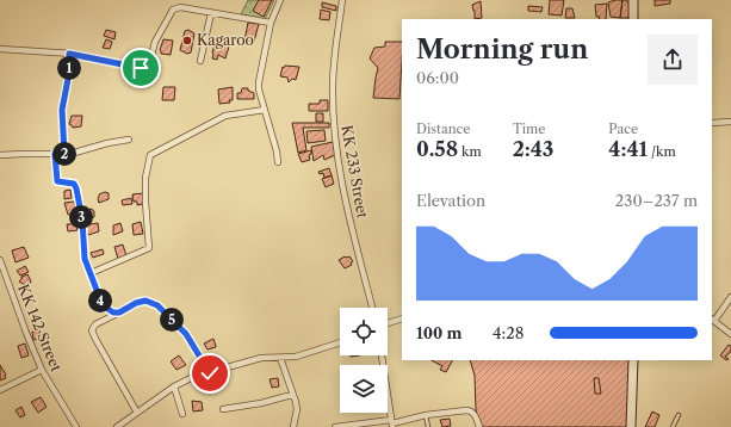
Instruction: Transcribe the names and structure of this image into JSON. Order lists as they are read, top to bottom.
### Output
{
  "streets": {
    "street": ["KK 233 Street", "KK 142 Street"]
  },
  "places": ["Kagaroo"],
  "page": {
    "heading": ["Morning run", "06:00"],
    "pins": [
      "1",
      "2",
      "3",
      "4",
      "5"
    ],
    "stats": [
      ["Distance", "0.58 km"],
      ["Time", "2:43"],
      ["Pace", "4:41 /km"]
    ],
    "chart": ["Elevation", "230–237 m"],
    "list": [
      {
        "name": "100 m",
        "note": "4:28"
      }
    ]
  }
}
